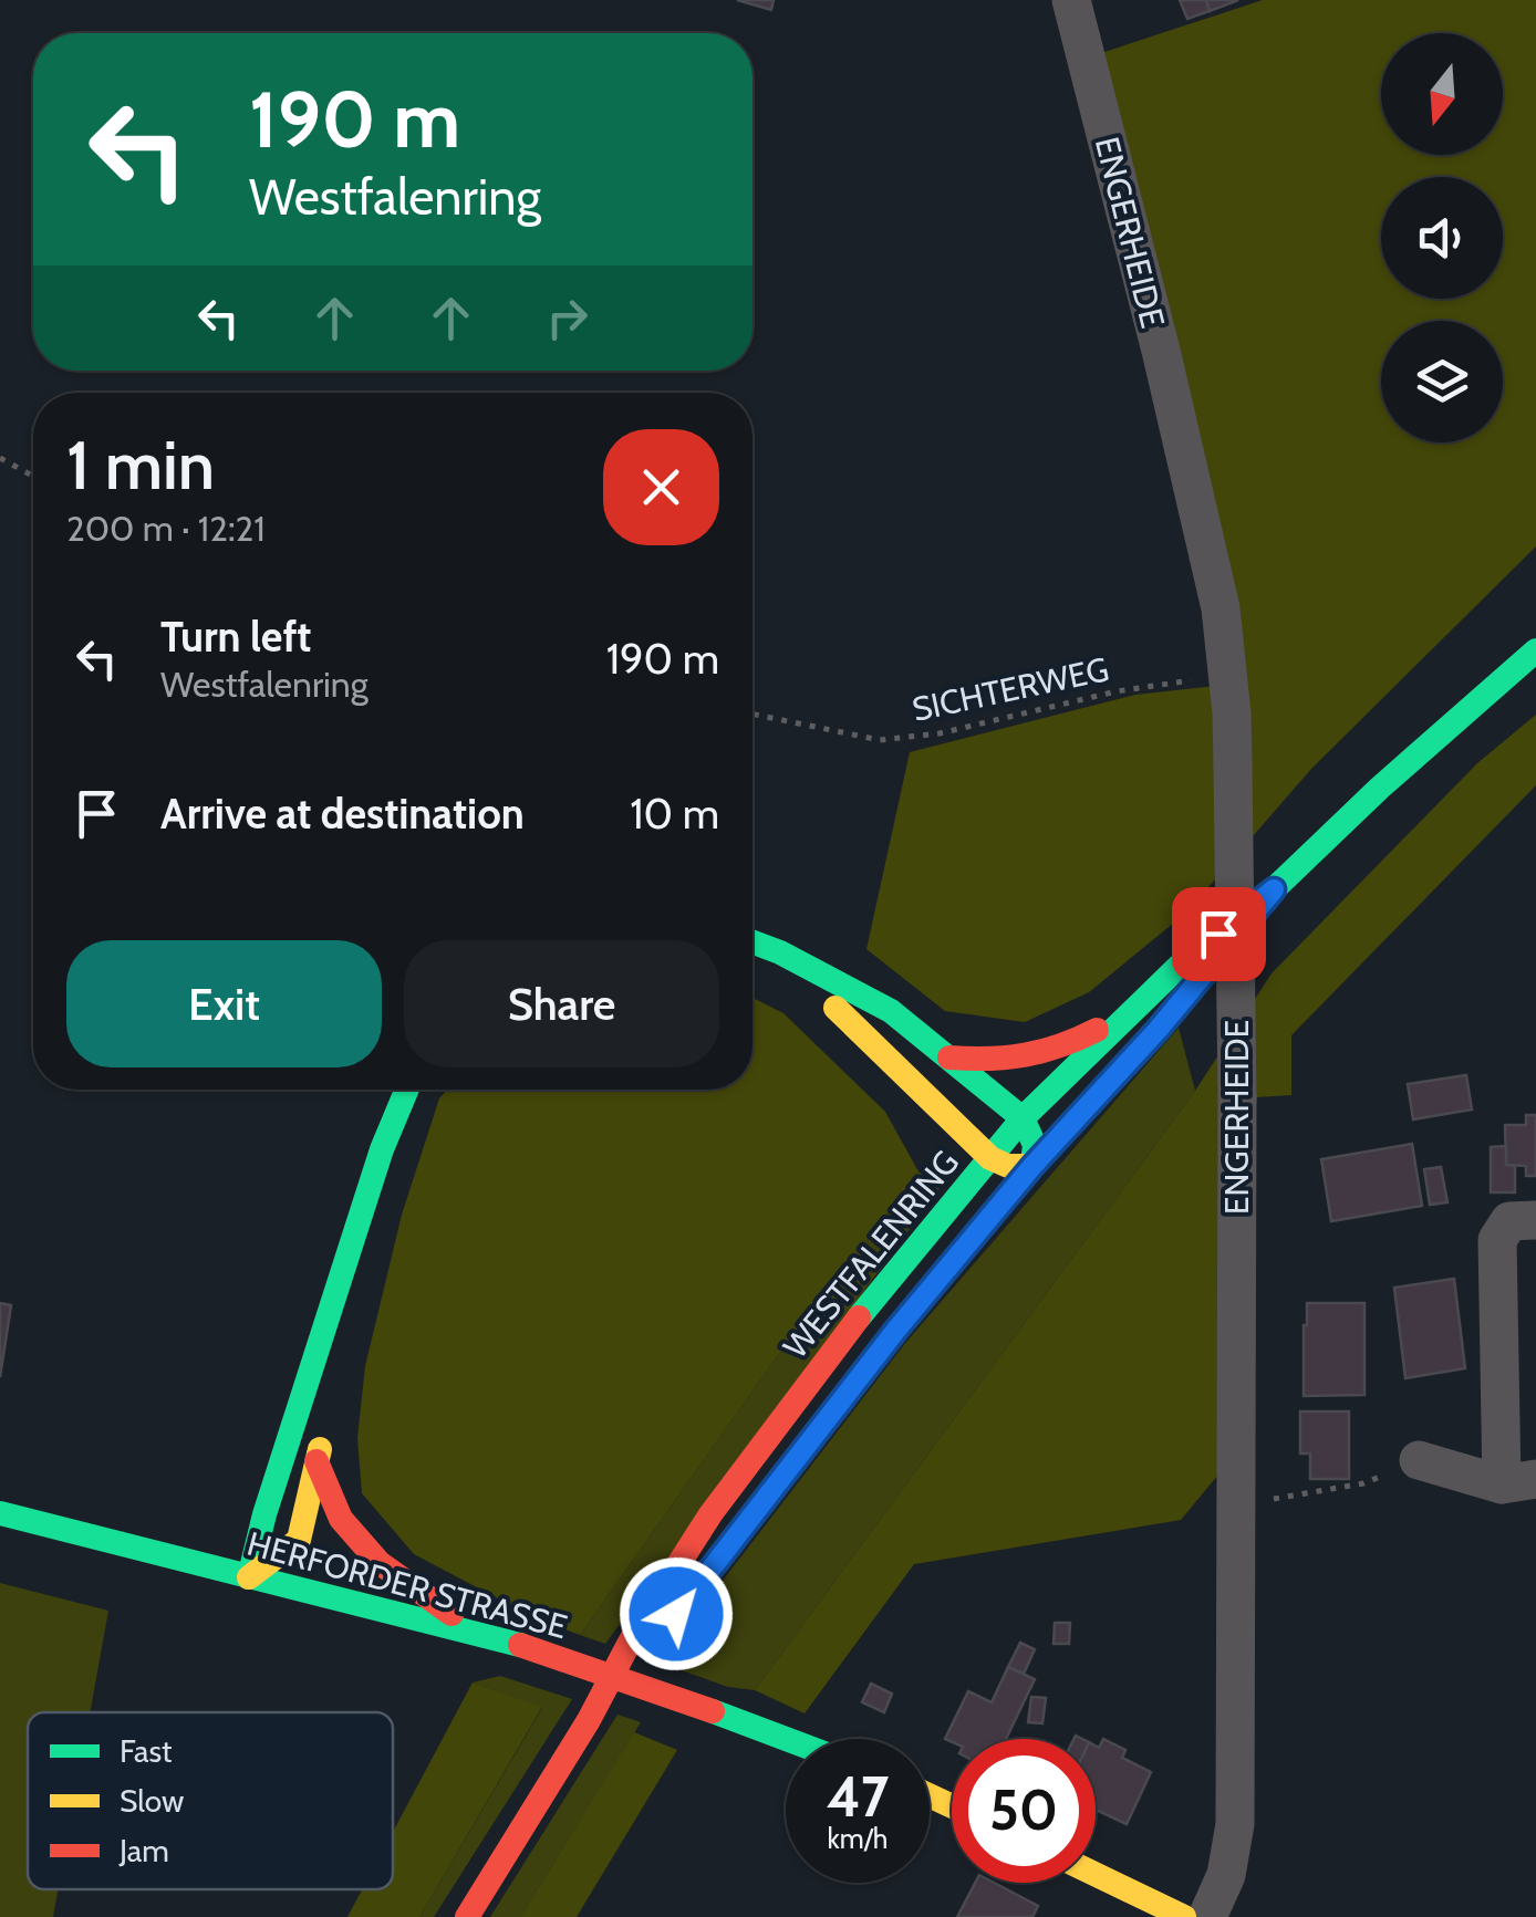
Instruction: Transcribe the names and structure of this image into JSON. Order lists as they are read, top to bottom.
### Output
{
  "streets": {
    "main road": ["WESTFALENRING", "HERFORDER STRASSE"],
    "street": ["ENGERHEIDE"],
    "path": ["SICHTERWEG"]
  },
  "crossings": [
    ["ENGERHEIDE", "SICHTERWEG"]
  ],
  "legend": ["Fast", "Slow", "Jam"],
  "north": "bottom",
  "page": {
    "turn": ["190 m", "Westfalenring"],
    "heading": ["1 min", "200 m · 12:21"],
    "list": [
      {
        "name": "Turn left",
        "note": "Westfalenring",
        "value": "190 m"
      },
      {
        "name": "Arrive at destination",
        "value": "10 m"
      }
    ],
    "buttons": ["Exit", "Share"],
    "speed": "47 km/h",
    "limit": "50"
  }
}
